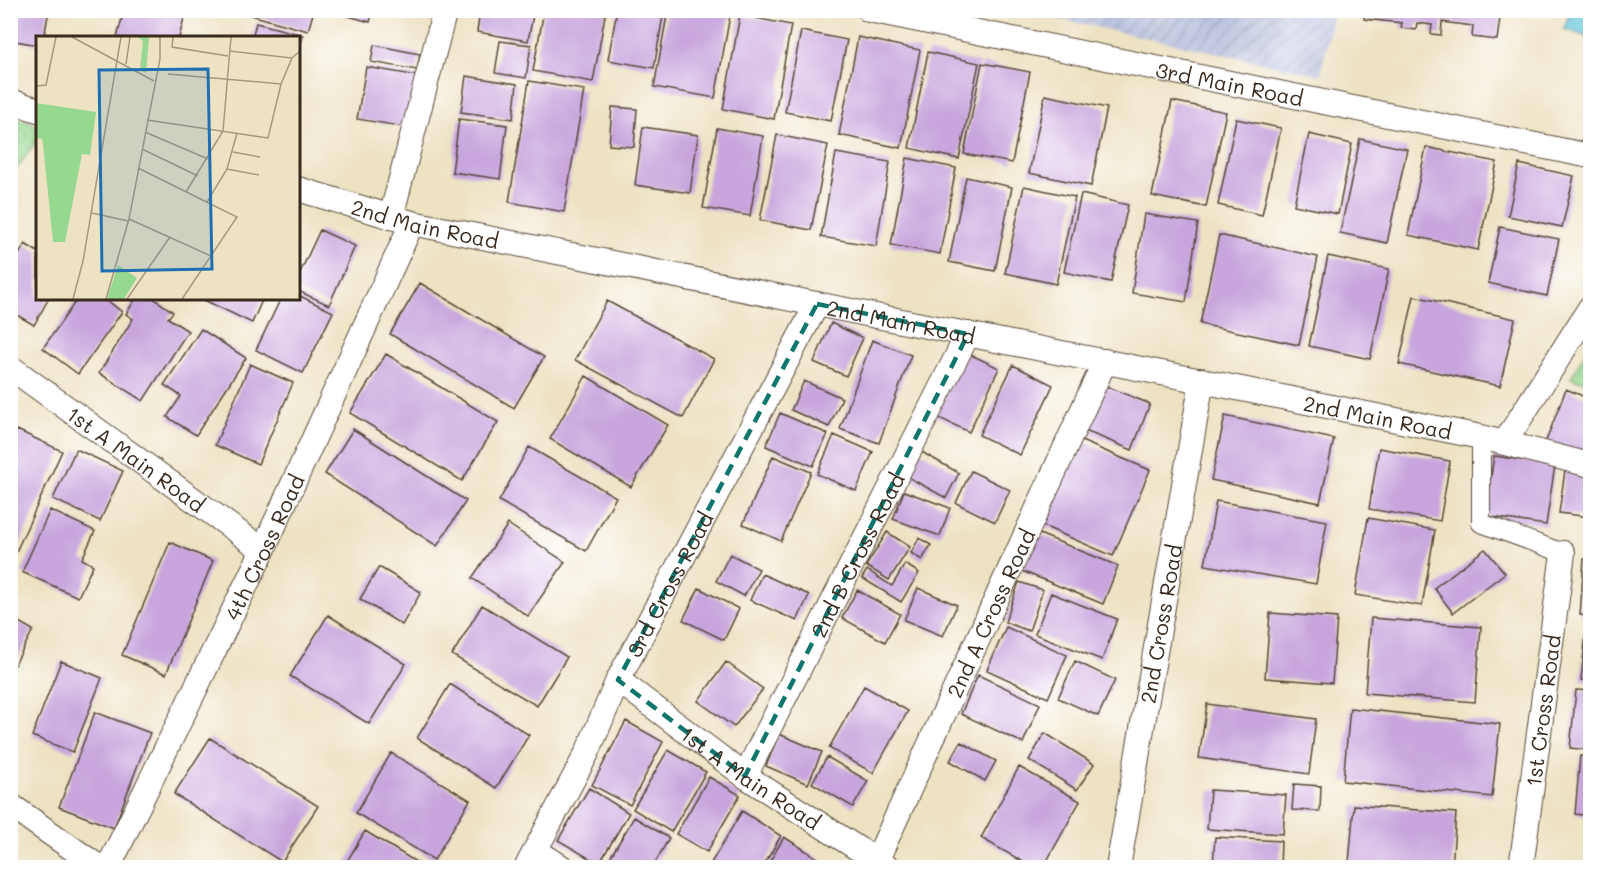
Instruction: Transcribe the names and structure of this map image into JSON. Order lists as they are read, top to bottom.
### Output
{
  "streets": {
    "street": [
      "3rd Main Road",
      "2nd Main Road",
      "1st A Main Road",
      "4th Cross Road",
      "2nd B Cross Road",
      "3rd Cross Road",
      "2nd A Cross Road",
      "2nd Cross Road",
      "1st Cross Road"
    ]
  },
  "crossings": [
    ["2nd Main Road", "4th Cross Road"],
    ["2nd Main Road", "2nd B Cross Road"],
    ["2nd Main Road", "3rd Cross Road"],
    ["2nd Main Road", "2nd A Cross Road"],
    ["2nd Main Road", "2nd Cross Road"],
    ["1st A Main Road", "4th Cross Road"],
    ["1st A Main Road", "2nd B Cross Road"],
    ["1st A Main Road", "3rd Cross Road"],
    ["1st A Main Road", "2nd A Cross Road"]
  ]
}
